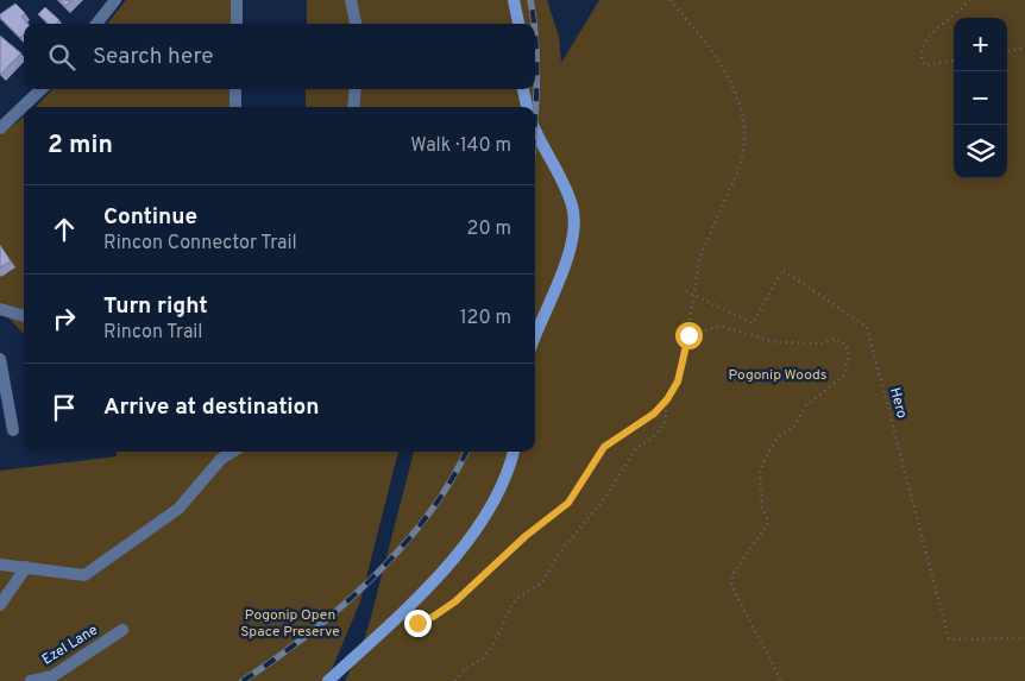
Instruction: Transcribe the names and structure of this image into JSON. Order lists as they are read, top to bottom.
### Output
{
  "streets": {
    "street": ["Ezel Lane"],
    "path": ["Hero"]
  },
  "parks": ["Pogonip Woods", "Pogonip Open Space Preserve"],
  "page": {
    "map_buttons": ["+", "−"],
    "search": "Search here",
    "heading": ["2 min", "Walk · 140 m"],
    "list": [
      ["Continue", "Rincon Connector Trail", "20 m"],
      ["Turn right", "Rincon Trail", "120 m"],
      "Arrive at destination"
    ]
  }
}
